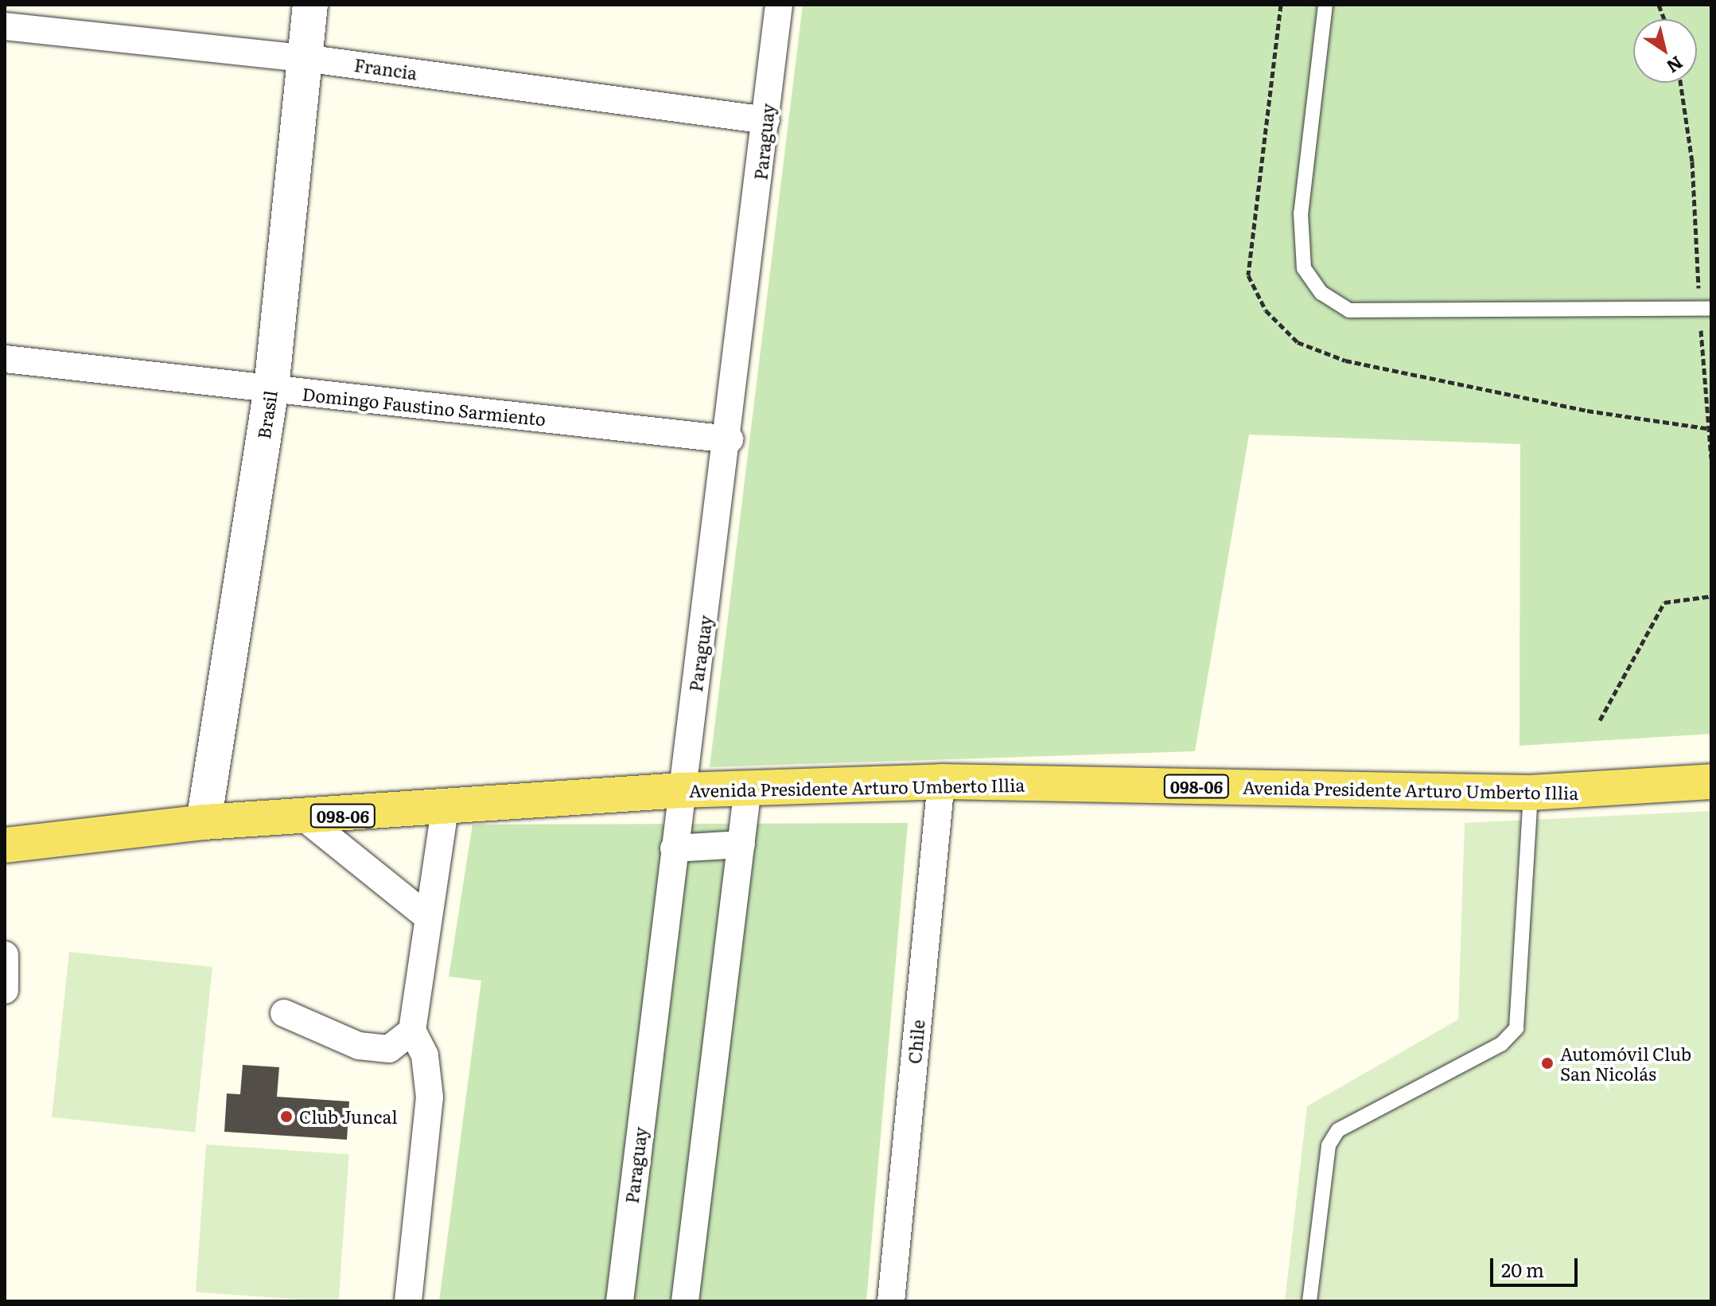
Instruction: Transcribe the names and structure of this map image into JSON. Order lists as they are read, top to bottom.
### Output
{
  "streets": {
    "main road": ["098-06", "Avenida Presidente Arturo Umberto Illia"],
    "street": [
      "Francia",
      "Paraguay",
      "Domingo Faustino Sarmiento",
      "Brasil",
      "Chile"
    ]
  },
  "crossings": [
    ["Francia", "Paraguay"],
    ["Francia", "Brasil"],
    ["Paraguay", "Domingo Faustino Sarmiento"],
    ["Paraguay", "Avenida Presidente Arturo Umberto Illia"],
    ["Domingo Faustino Sarmiento", "Brasil"],
    ["Brasil", "Avenida Presidente Arturo Umberto Illia"],
    ["Avenida Presidente Arturo Umberto Illia", "Chile"]
  ],
  "places": ["Automóvil Club San Nicolás", "Club Juncal"],
  "scale_bar": "20 m",
  "north": "bottom right"
}
